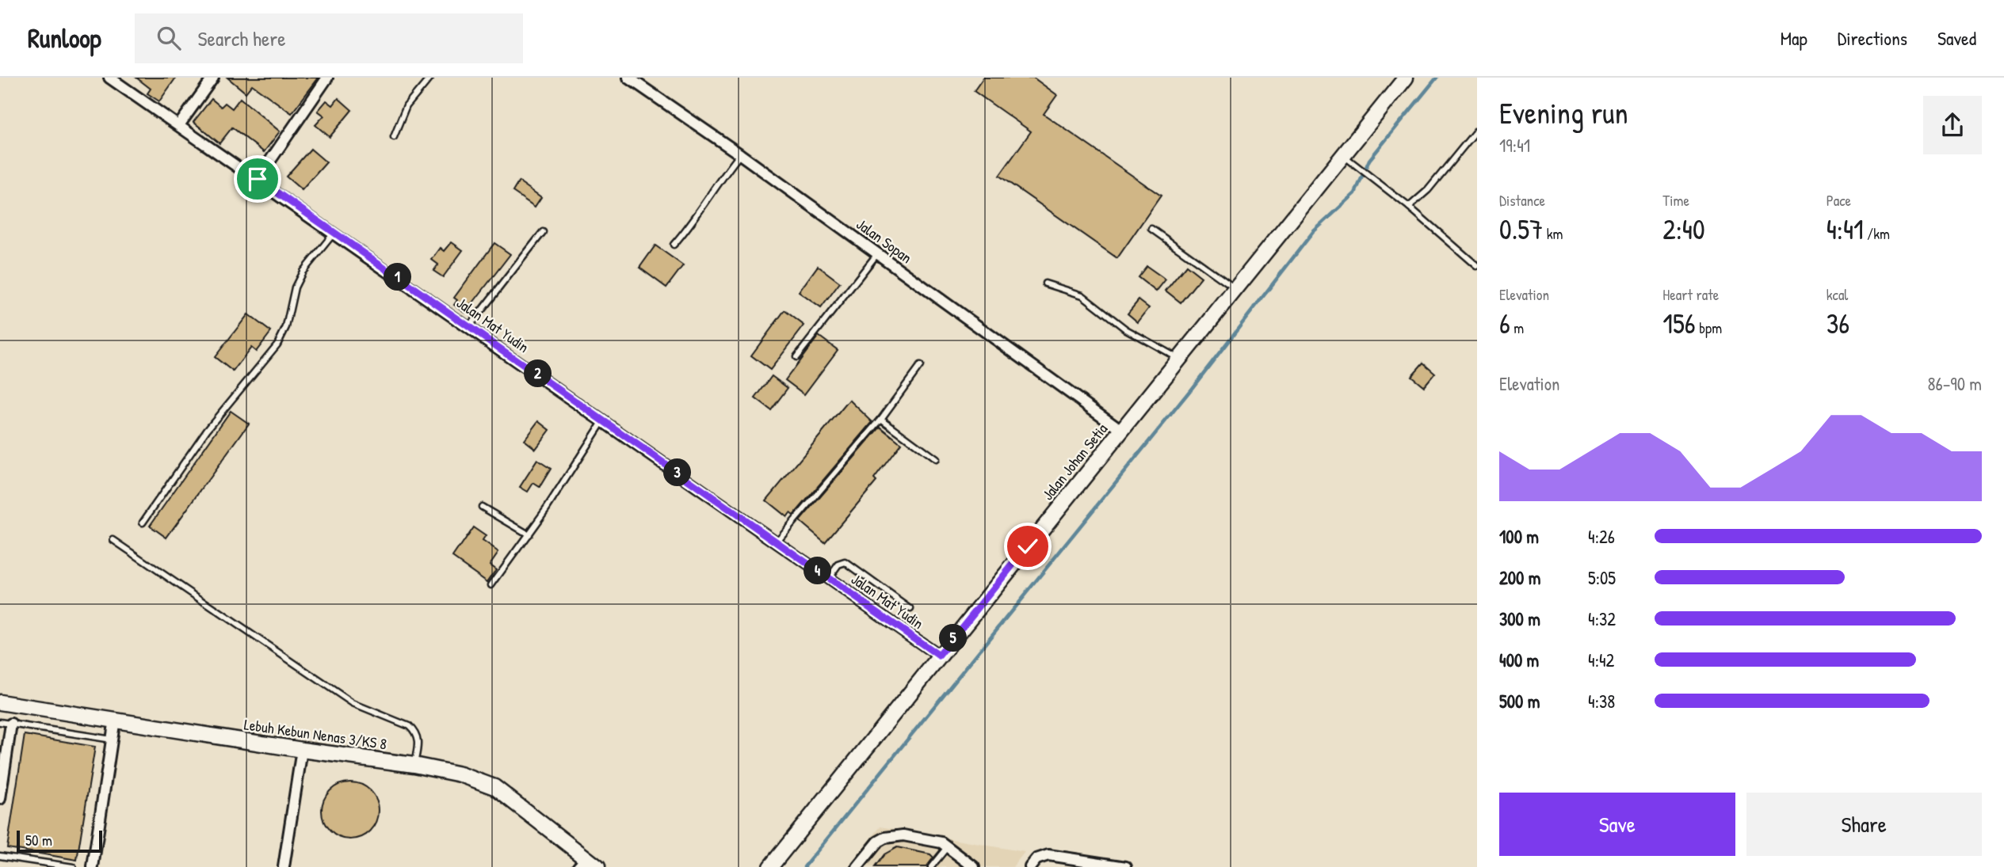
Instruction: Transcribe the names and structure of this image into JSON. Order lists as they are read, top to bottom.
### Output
{
  "streets": {
    "main road": ["Jalan Johan Setia", "Lebuh Kebun Nenas 3/KS 8"],
    "street": ["Jalan Sopan", "Jalan Mat Yudin"]
  },
  "crossings": [
    ["Jalan Sopan", "Jalan Johan Setia"],
    ["Jalan Mat Yudin", "Jalan Johan Setia"]
  ],
  "scale_bar": "50 m",
  "page": {
    "header": "Runloop",
    "search": "Search here",
    "nav": ["Map", "Directions", "Saved"],
    "heading": ["Evening run", "19:41"],
    "stats": [
      ["Distance", "0.57 km"],
      ["Time", "2:40"],
      ["Pace", "4:41 /km"],
      ["Elevation", "6 m"],
      ["Heart rate", "156 bpm"],
      ["kcal", "36"]
    ],
    "pins": [
      "1",
      "2",
      "3",
      "4",
      "5"
    ],
    "chart": ["Elevation", "86–90 m"],
    "list": [
      {
        "name": "100 m",
        "note": "4:26"
      },
      {
        "name": "200 m",
        "note": "5:05"
      },
      {
        "name": "300 m",
        "note": "4:32"
      },
      {
        "name": "400 m",
        "note": "4:42"
      },
      {
        "name": "500 m",
        "note": "4:38"
      }
    ],
    "buttons": ["Save", "Share"],
    "scale": "50 m"
  }
}
